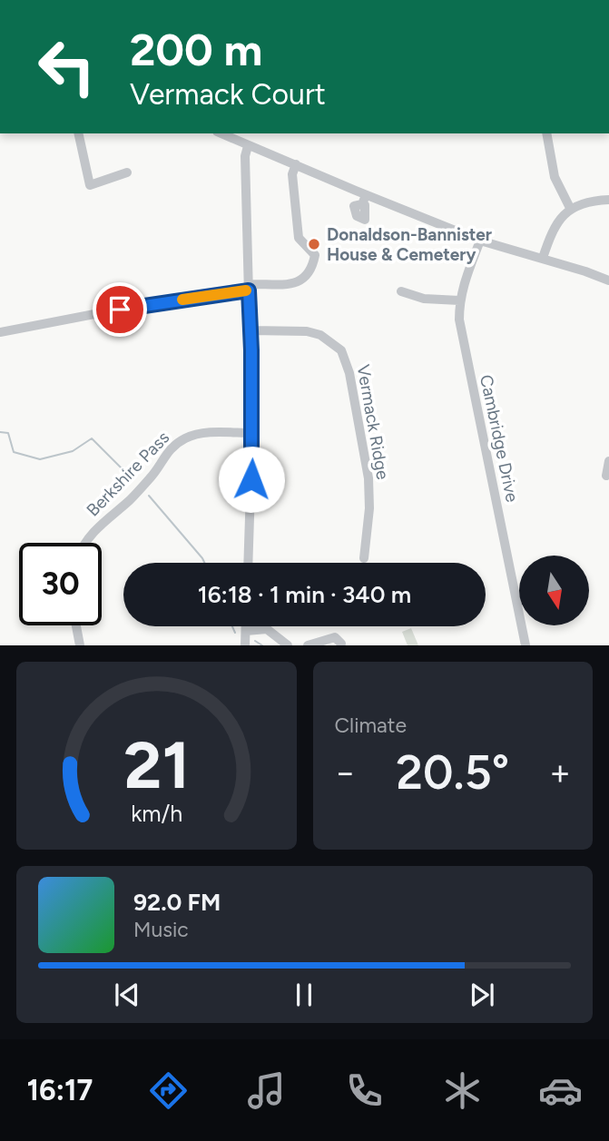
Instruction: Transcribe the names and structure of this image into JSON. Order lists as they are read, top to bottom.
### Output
{
  "streets": {
    "street": ["Vermack Ridge", "Cambridge Drive", "Berkshire Pass"]
  },
  "places": ["Donaldson-Bannister House & Cemetery"],
  "north": "bottom",
  "page": {
    "turn": ["200 m", "Vermack Court"],
    "limit": "30",
    "trip": "16:18 · 1 min · 340 m",
    "tile": "Climate",
    "heat": ["−", "20.5°", "+"],
    "song": ["92.0 FM", "Music"],
    "tabs": "16:17",
    "gauge": ["21", "km/h"]
  }
}
